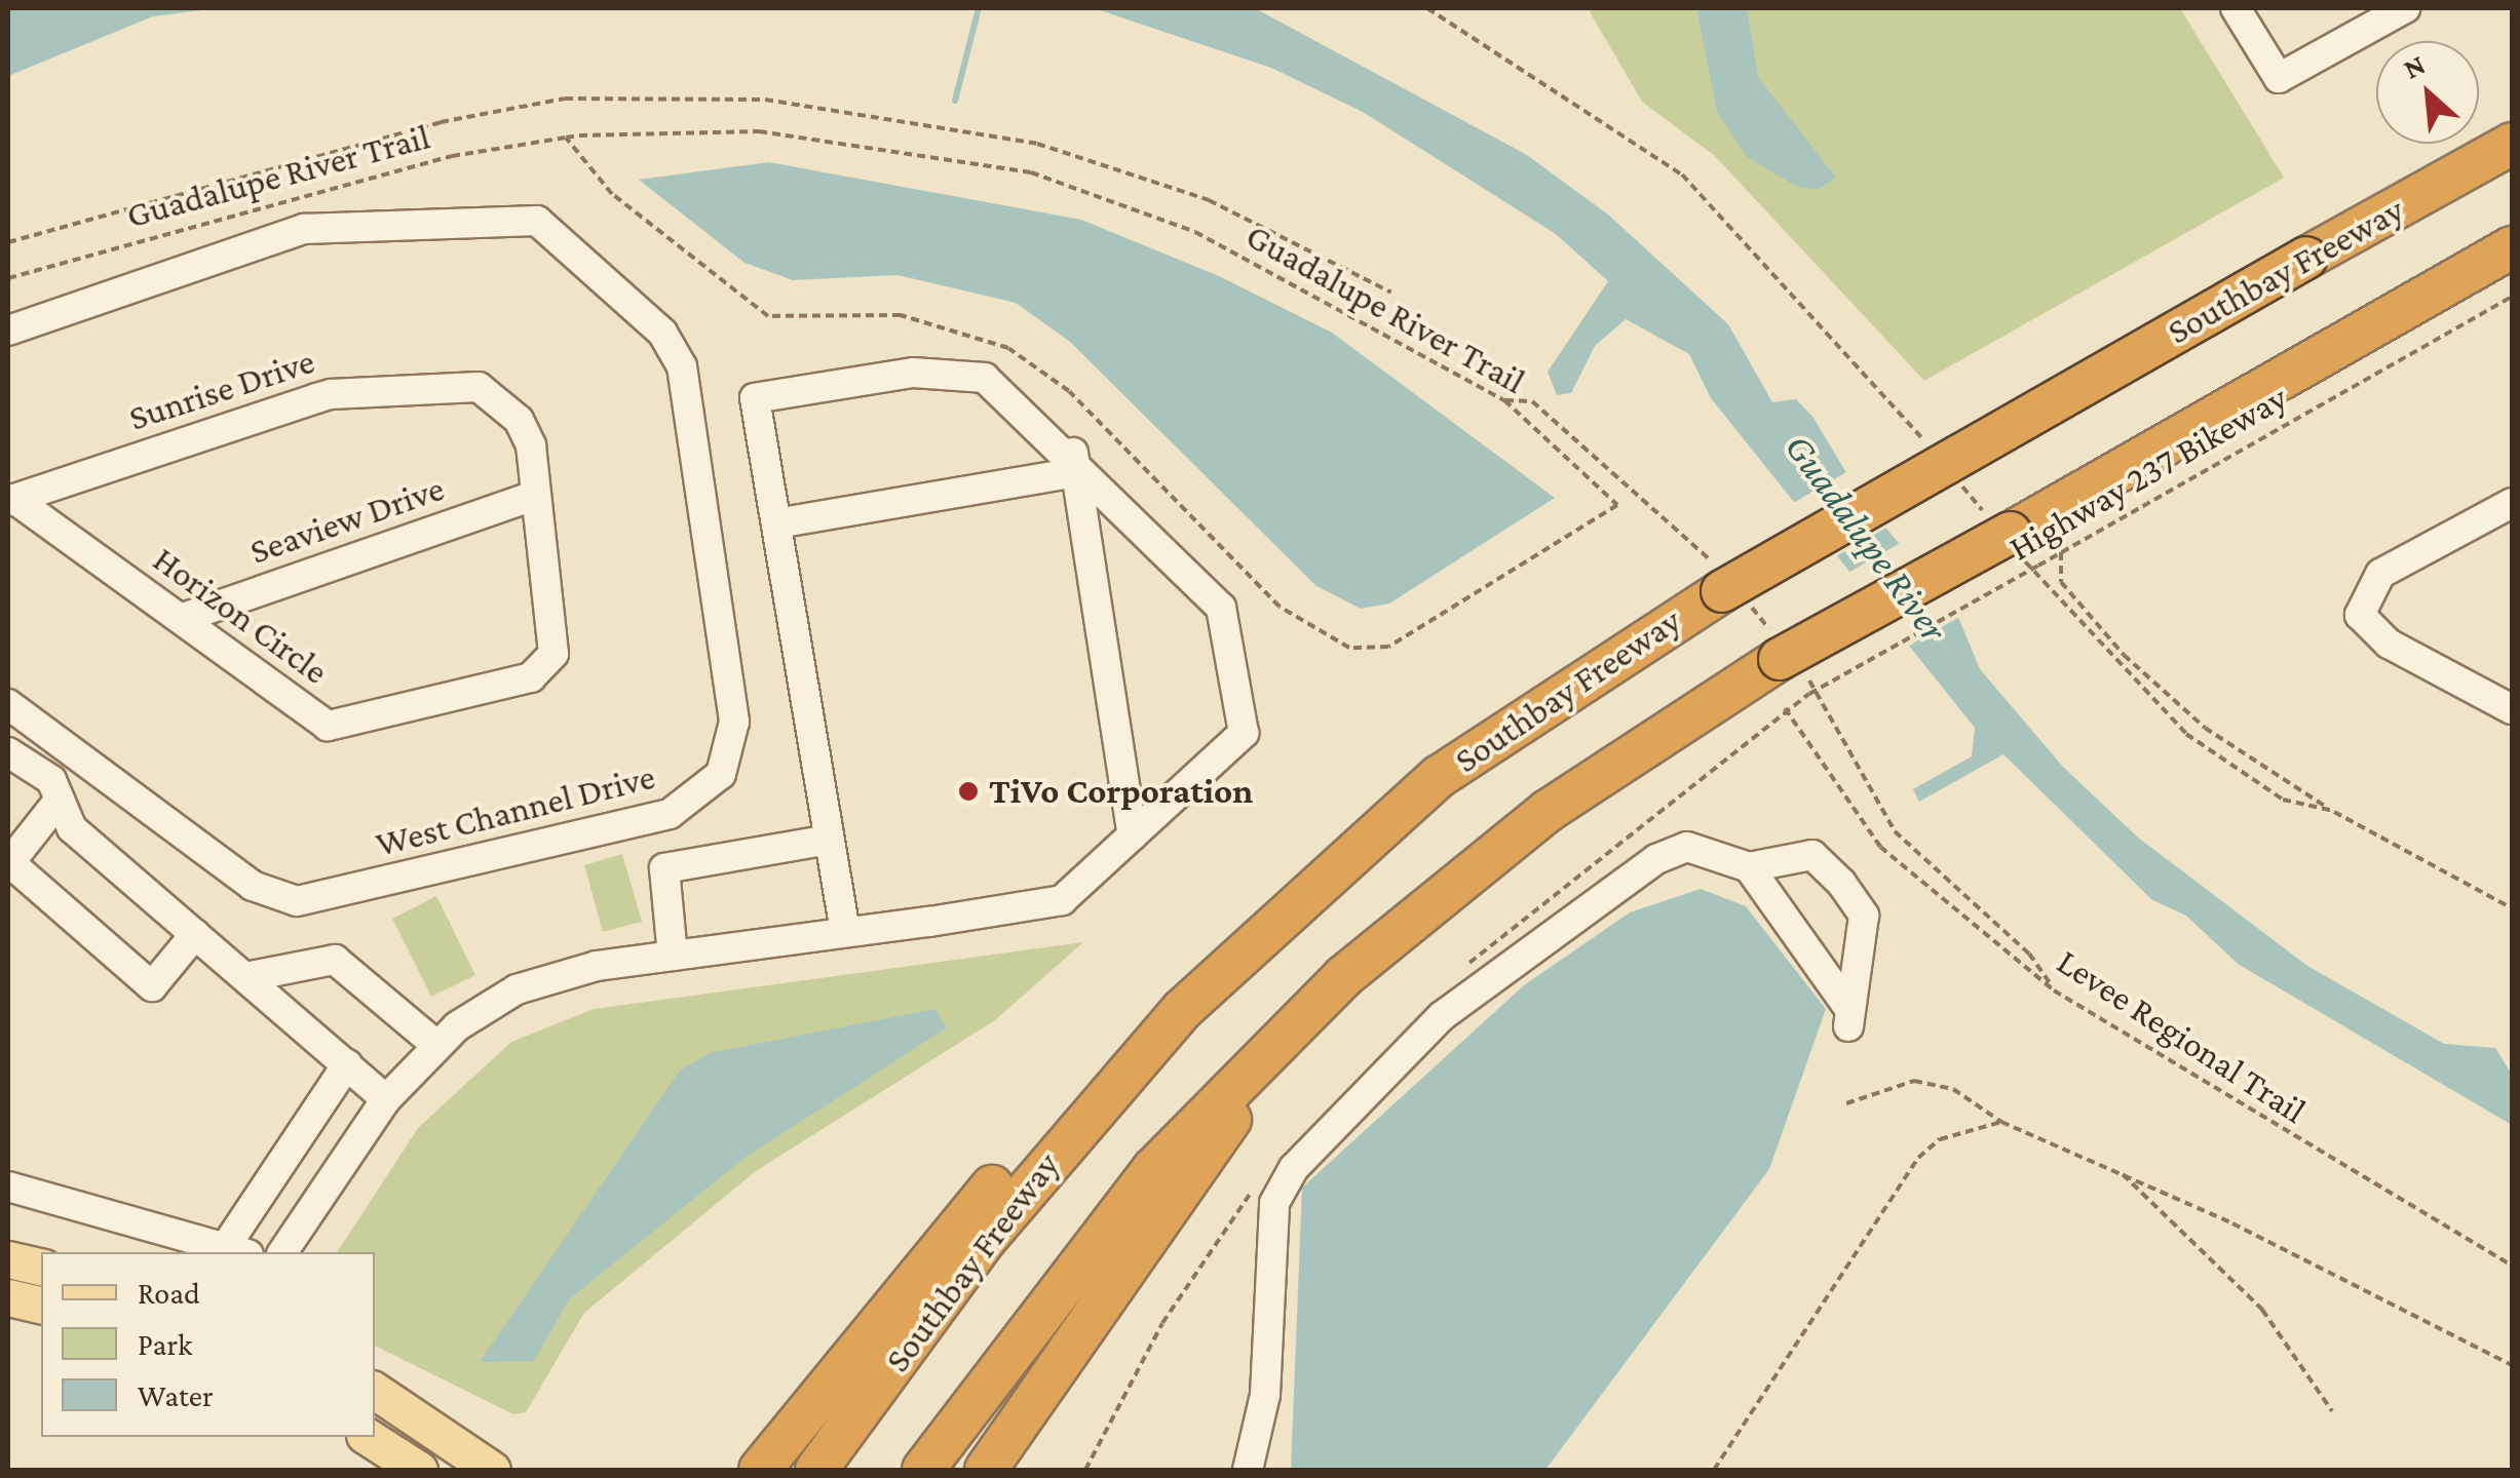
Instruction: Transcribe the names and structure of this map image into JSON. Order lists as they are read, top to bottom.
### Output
{
  "streets": {
    "highway": ["Southbay Freeway"],
    "street": [
      "Sunrise Drive",
      "Seaview Drive",
      "Horizon Circle",
      "West Channel Drive"
    ],
    "path": ["Guadalupe River Trail", "Highway 237 Bikeway", "Levee Regional Trail"]
  },
  "crossings": [
    ["Sunrise Drive", "Horizon Circle"],
    ["Seaview Drive", "Horizon Circle"]
  ],
  "water": ["Guadalupe River"],
  "places": ["TiVo Corporation"],
  "legend": ["Road", "Park", "Water"],
  "north": "top left"
}
